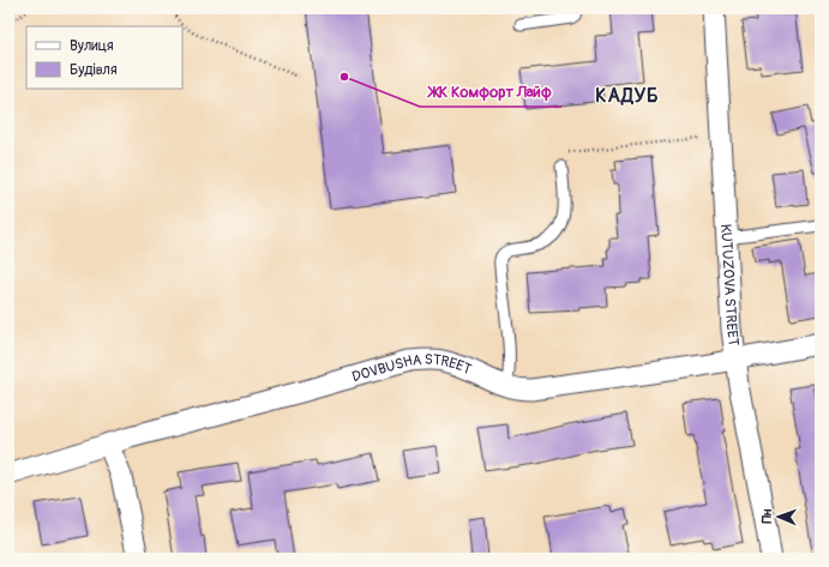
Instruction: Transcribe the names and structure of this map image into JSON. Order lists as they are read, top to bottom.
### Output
{
  "streets": {
    "street": ["KUTUZOVA STREET", "DOVBUSHA STREET"]
  },
  "crossings": [
    ["KUTUZOVA STREET", "DOVBUSHA STREET"]
  ],
  "districts": ["КАДУБ"],
  "places": ["ЖК Комфорт Лайф"],
  "legend": ["Вулиця", "Будівля"],
  "north": "left"
}
